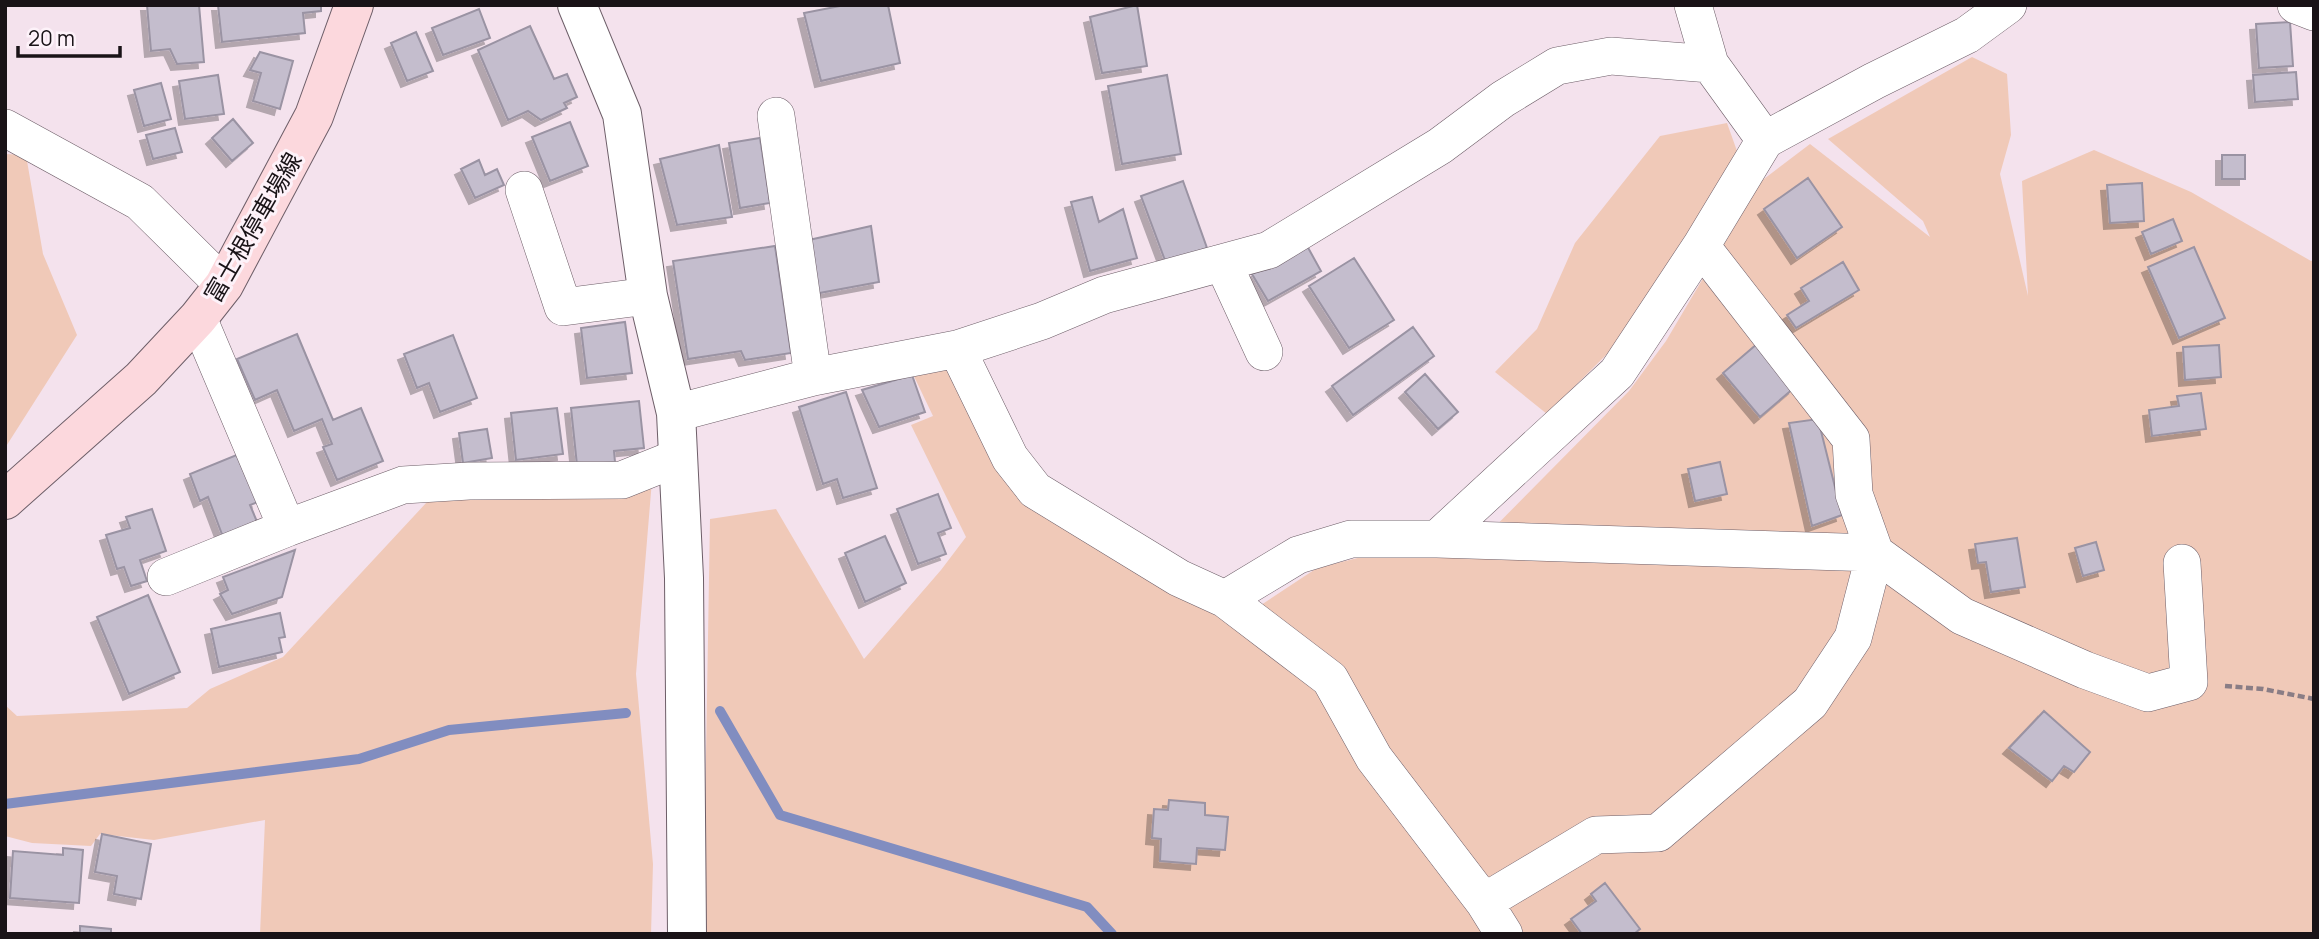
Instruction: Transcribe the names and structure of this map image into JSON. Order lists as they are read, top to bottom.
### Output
{
  "streets": {
    "main road": ["富士根停車場線"]
  },
  "scale_bar": "20 m"
}
